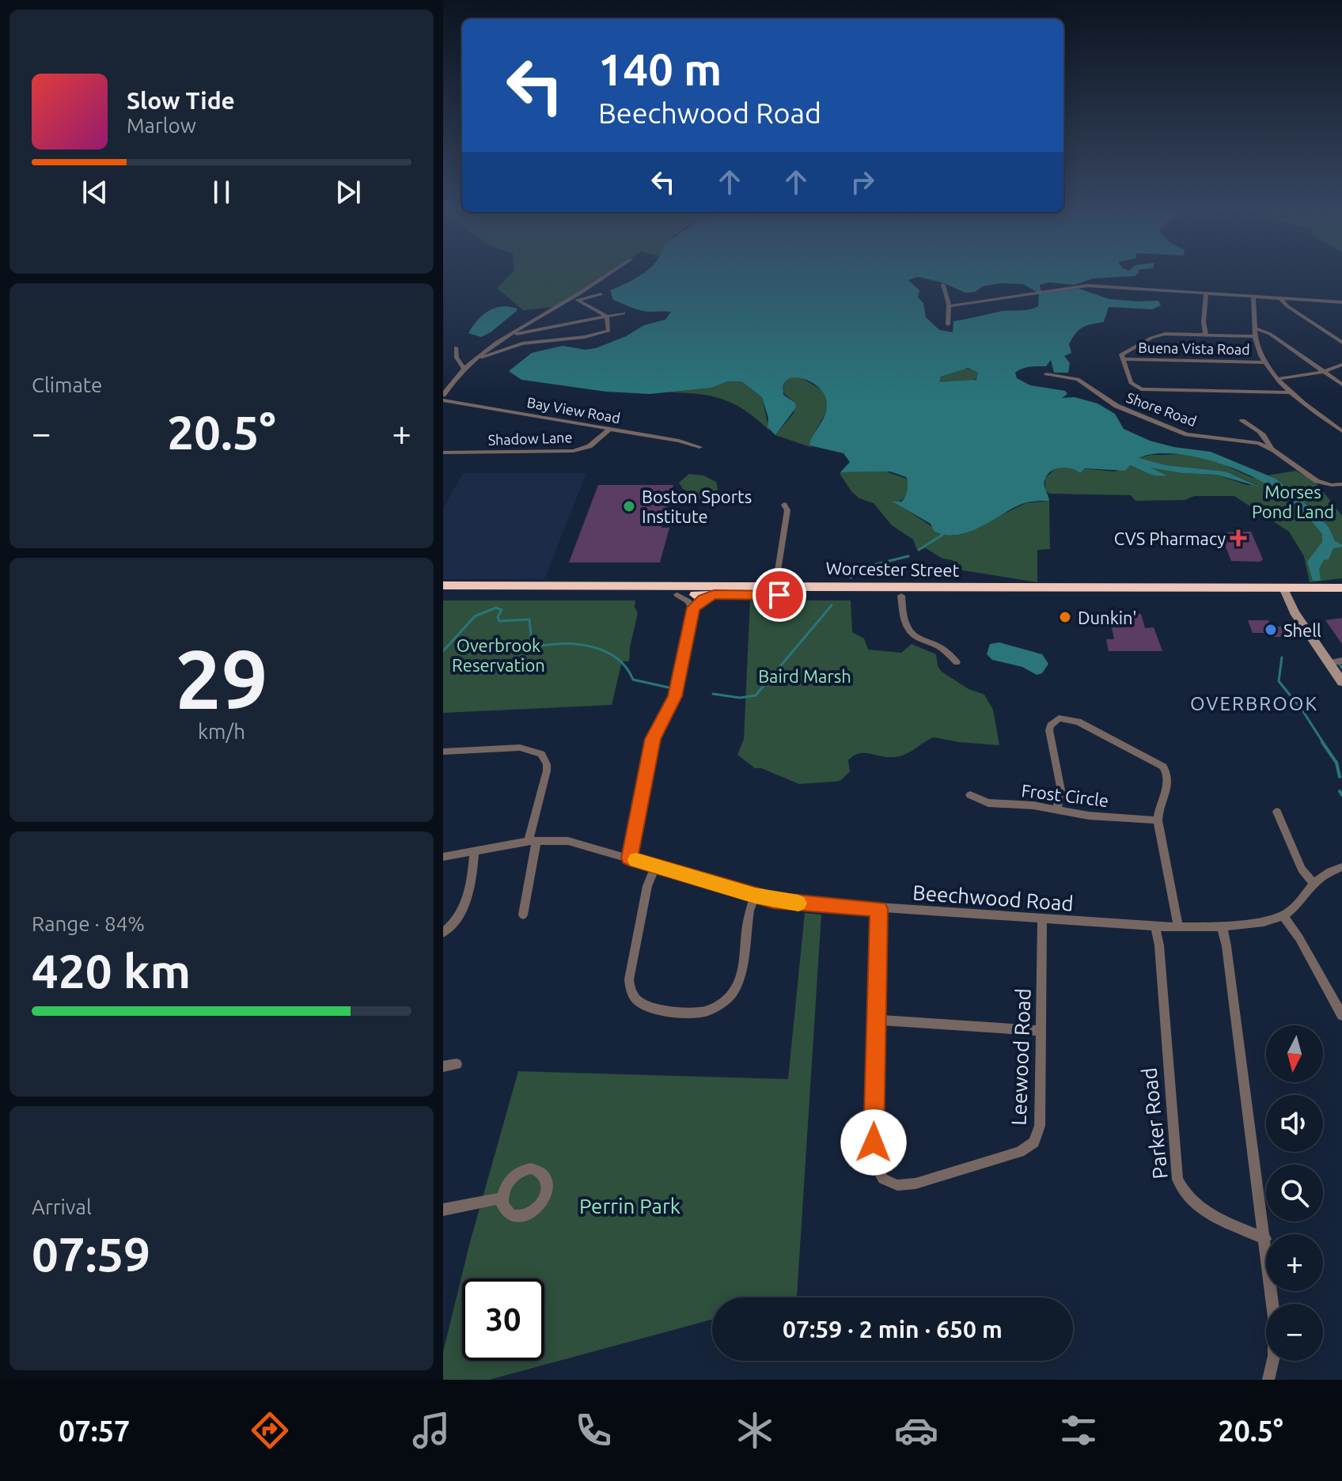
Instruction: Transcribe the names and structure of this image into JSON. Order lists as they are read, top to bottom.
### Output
{
  "streets": {
    "highway": ["Worcester Street"],
    "street": [
      "Buena Vista Road",
      "Shore Road",
      "Bay View Road",
      "Shadow Lane",
      "Frost Circle",
      "Beechwood Road",
      "Leewood Road",
      "Parker Road"
    ]
  },
  "crossings": [
    ["Bay View Road", "Shadow Lane"],
    ["Beechwood Road", "Leewood Road"],
    ["Beechwood Road", "Parker Road"]
  ],
  "districts": ["OVERBROOK"],
  "parks": [
    "Morses Pond Land",
    "Overbrook Reservation",
    "Baird Marsh",
    "Perrin Park"
  ],
  "places": {
    "other": ["Boston Sports Institute", "Dunkin'", "Shell"],
    "health": ["CVS Pharmacy"]
  },
  "north": "bottom",
  "page": {
    "turn": ["140 m", "Beechwood Road"],
    "song": ["Slow Tide", "Marlow"],
    "tile": [
      "Climate",
      ["29", "km/h"],
      ["Range · 84%", "420 km"],
      ["Arrival", "07:59"]
    ],
    "heat": ["−", "20.5°", "+"],
    "map_buttons": ["+", "−"],
    "limit": "30",
    "trip": "07:59 · 2 min · 650 m",
    "tabs": ["07:57", "20.5°"]
  }
}
